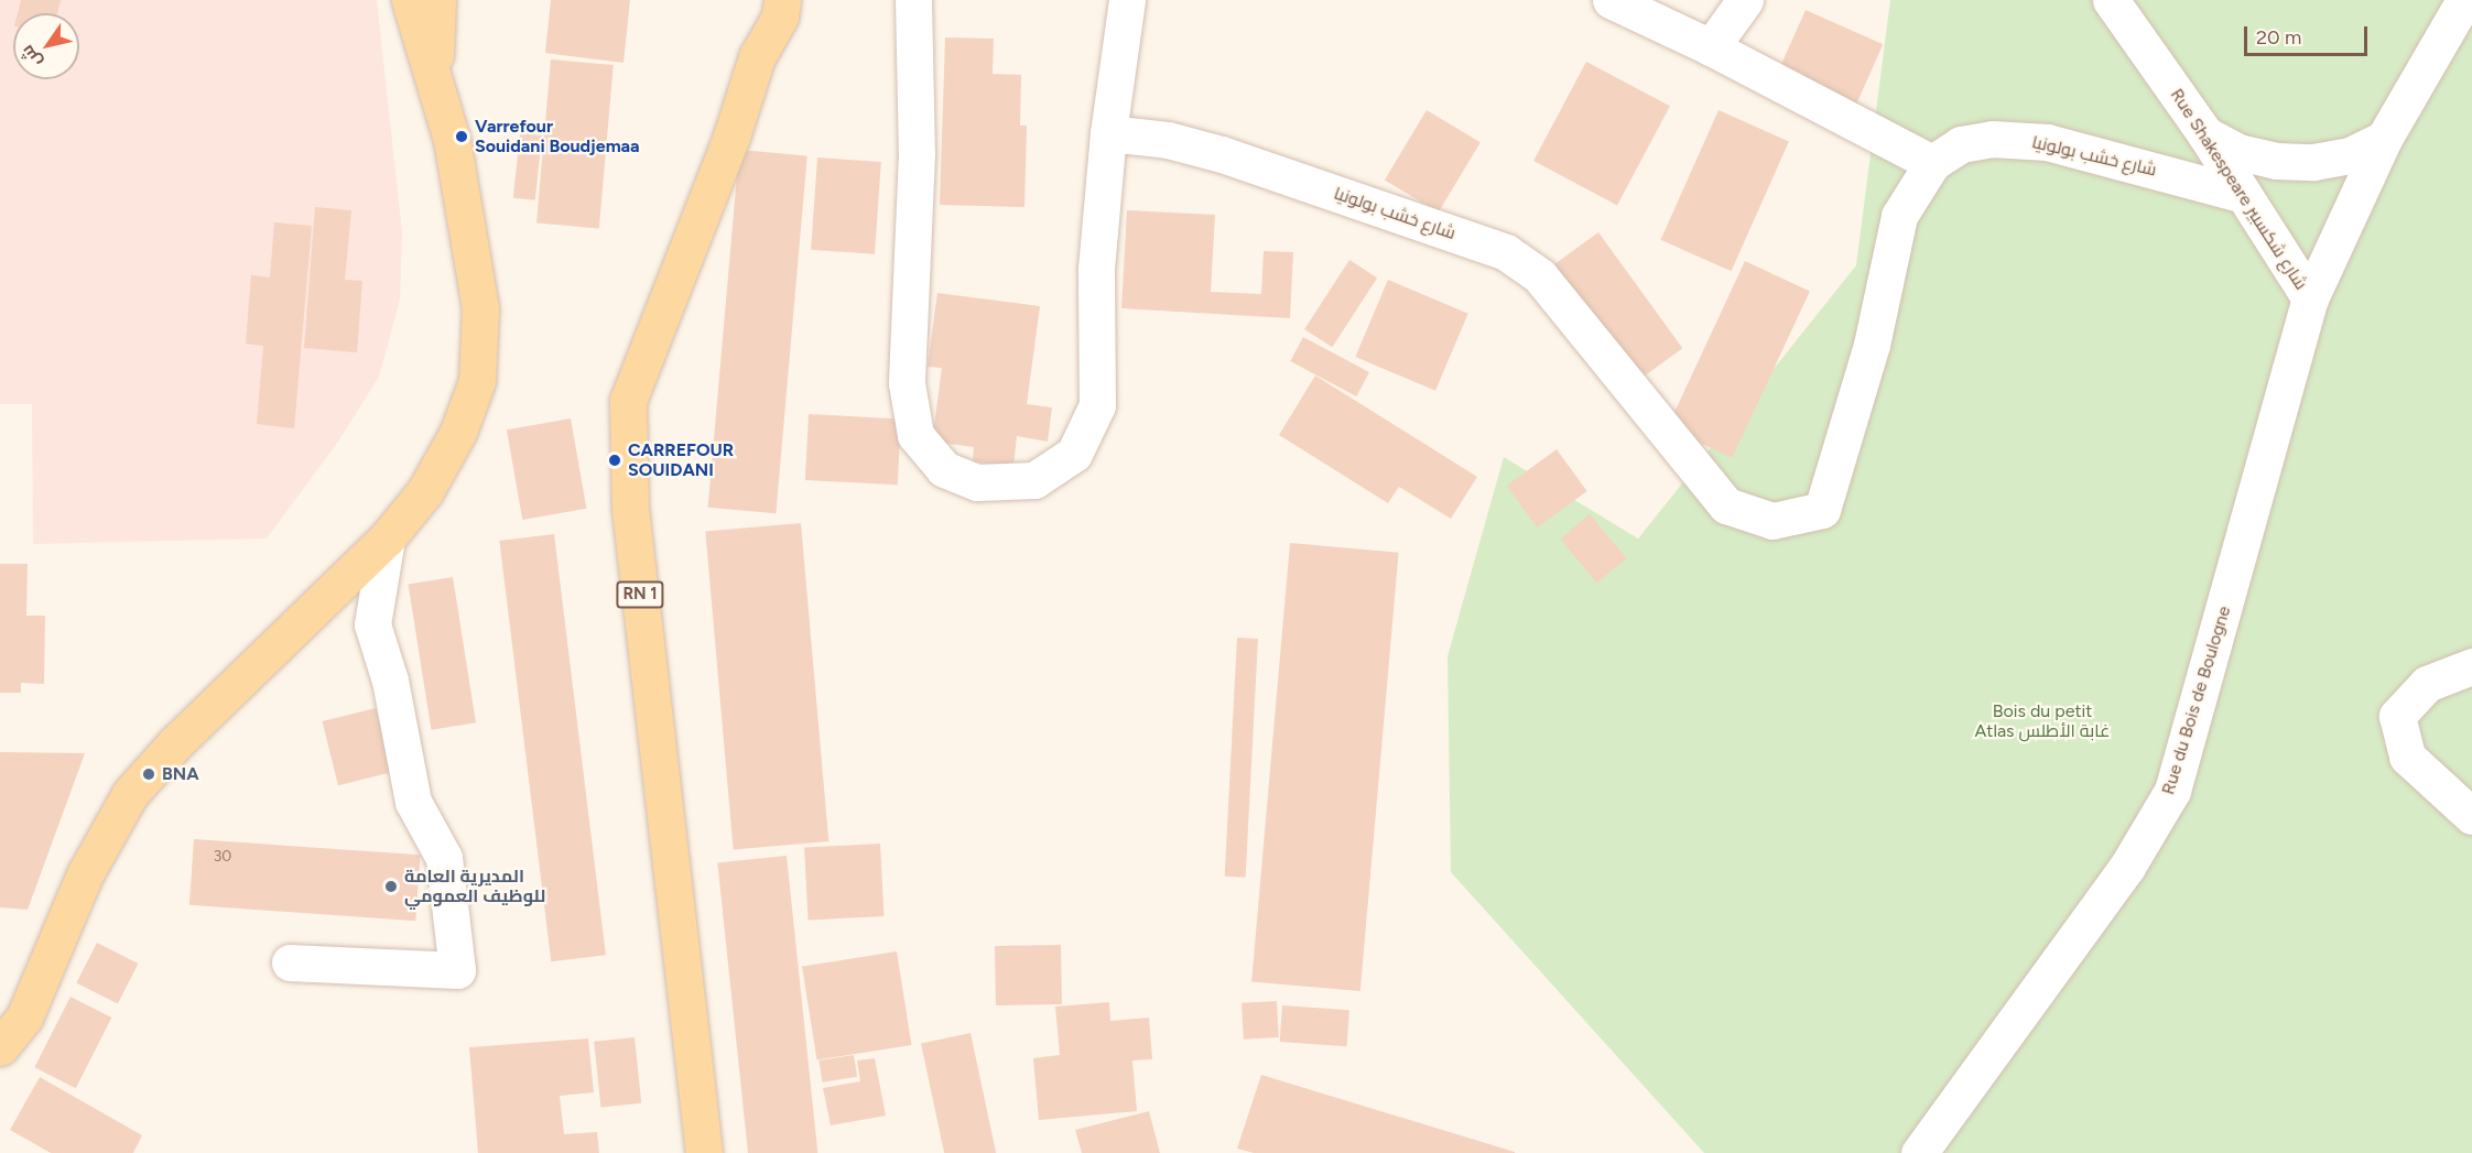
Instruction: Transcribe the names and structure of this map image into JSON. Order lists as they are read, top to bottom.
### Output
{
  "streets": {
    "main road": ["RN 1"],
    "street": ["شارع خشب بولونيا", "Rue Shakespeare شارع شكسبير", "Rue du Bois de Boulogne"]
  },
  "crossings": [
    ["شارع خشب بولونيا", "Rue Shakespeare شارع شكسبير"],
    ["Rue Shakespeare شارع شكسبير", "Rue du Bois de Boulogne"]
  ],
  "parks": ["Bois du petit Atlas غابة الأطلس"],
  "places": [
    "Varrefour Souidani Boudjemaa",
    "CARREFOUR SOUIDANI",
    "BNA",
    "المديرية العامة للوظيف العمومي"
  ],
  "house_numbers": ["30"],
  "scale_bar": "20 m",
  "north": "bottom left"
}
